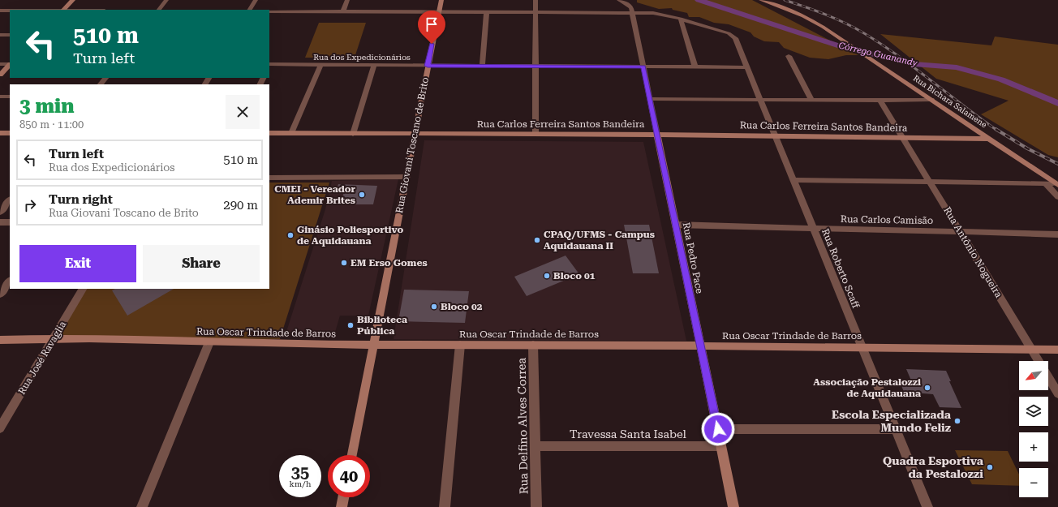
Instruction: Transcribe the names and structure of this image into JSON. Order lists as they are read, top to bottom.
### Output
{
  "streets": {
    "main road": [
      "Rua Bichara Salamene",
      "Rua Carlos Ferreira Santos Bandeira",
      "Rua Giovani Toscano de Brito",
      "Rua Pedro Pace",
      "Rua Oscar Trindade de Barros"
    ],
    "street": [
      "Rua dos Expedicionários",
      "Rua Carlos Camisão",
      "Rua Antônio Nogueira",
      "Rua Roberto Scaff",
      "Rua José Ravaglia",
      "Rua Delfino Alves Correa",
      "Travessa Santa Isabel"
    ]
  },
  "crossings": [
    ["Rua dos Expedicionários", "Rua Giovani Toscano de Brito"],
    ["Rua dos Expedicionários", "Rua Pedro Pace"],
    ["Rua dos Expedicionários", "Rua Roberto Scaff"],
    ["Rua Bichara Salamene", "Rua Carlos Ferreira Santos Bandeira"],
    ["Rua Carlos Ferreira Santos Bandeira", "Rua Giovani Toscano de Brito"],
    ["Rua Carlos Ferreira Santos Bandeira", "Rua Antônio Nogueira"],
    ["Rua Carlos Ferreira Santos Bandeira", "Rua Pedro Pace"],
    ["Rua Carlos Ferreira Santos Bandeira", "Rua Roberto Scaff"],
    ["Rua Giovani Toscano de Brito", "Rua Oscar Trindade de Barros"],
    ["Rua Carlos Camisão", "Rua Antônio Nogueira"],
    ["Rua Carlos Camisão", "Rua Pedro Pace"],
    ["Rua Carlos Camisão", "Rua Roberto Scaff"],
    ["Rua Antônio Nogueira", "Rua Oscar Trindade de Barros"],
    ["Rua Pedro Pace", "Rua Oscar Trindade de Barros"],
    ["Rua Pedro Pace", "Travessa Santa Isabel"],
    ["Rua Roberto Scaff", "Rua Oscar Trindade de Barros"],
    ["Rua Oscar Trindade de Barros", "Rua José Ravaglia"],
    ["Rua Oscar Trindade de Barros", "Rua Delfino Alves Correa"],
    ["Rua Delfino Alves Correa", "Travessa Santa Isabel"]
  ],
  "water": ["Córrego Guanandy"],
  "places": [
    "CMEI - Vereador Ademir Brites",
    "Ginásio Poliesportivo de Aquidauana",
    "CPAQ/UFMS - Campus Aquidauana II",
    "EM Erso Gomes",
    "Bloco 01",
    "Bloco 02",
    "Biblioteca Pública",
    "Associação Pestalozzi de Aquidauana",
    "Escola Especializada Mundo Feliz",
    "Quadra Esportiva da Pestalozzi"
  ],
  "north": "bottom left",
  "page": {
    "turn": ["510 m", "Turn left"],
    "heading": ["3 min", "850 m · 11:00"],
    "list": [
      {
        "name": "Turn left",
        "note": "Rua dos Expedicionários",
        "value": "510 m"
      },
      {
        "name": "Turn right",
        "note": "Rua Giovani Toscano de Brito",
        "value": "290 m"
      }
    ],
    "buttons": ["Exit", "Share"],
    "map_buttons": ["+", "−"],
    "speed": "35 km/h",
    "limit": "40"
  }
}
